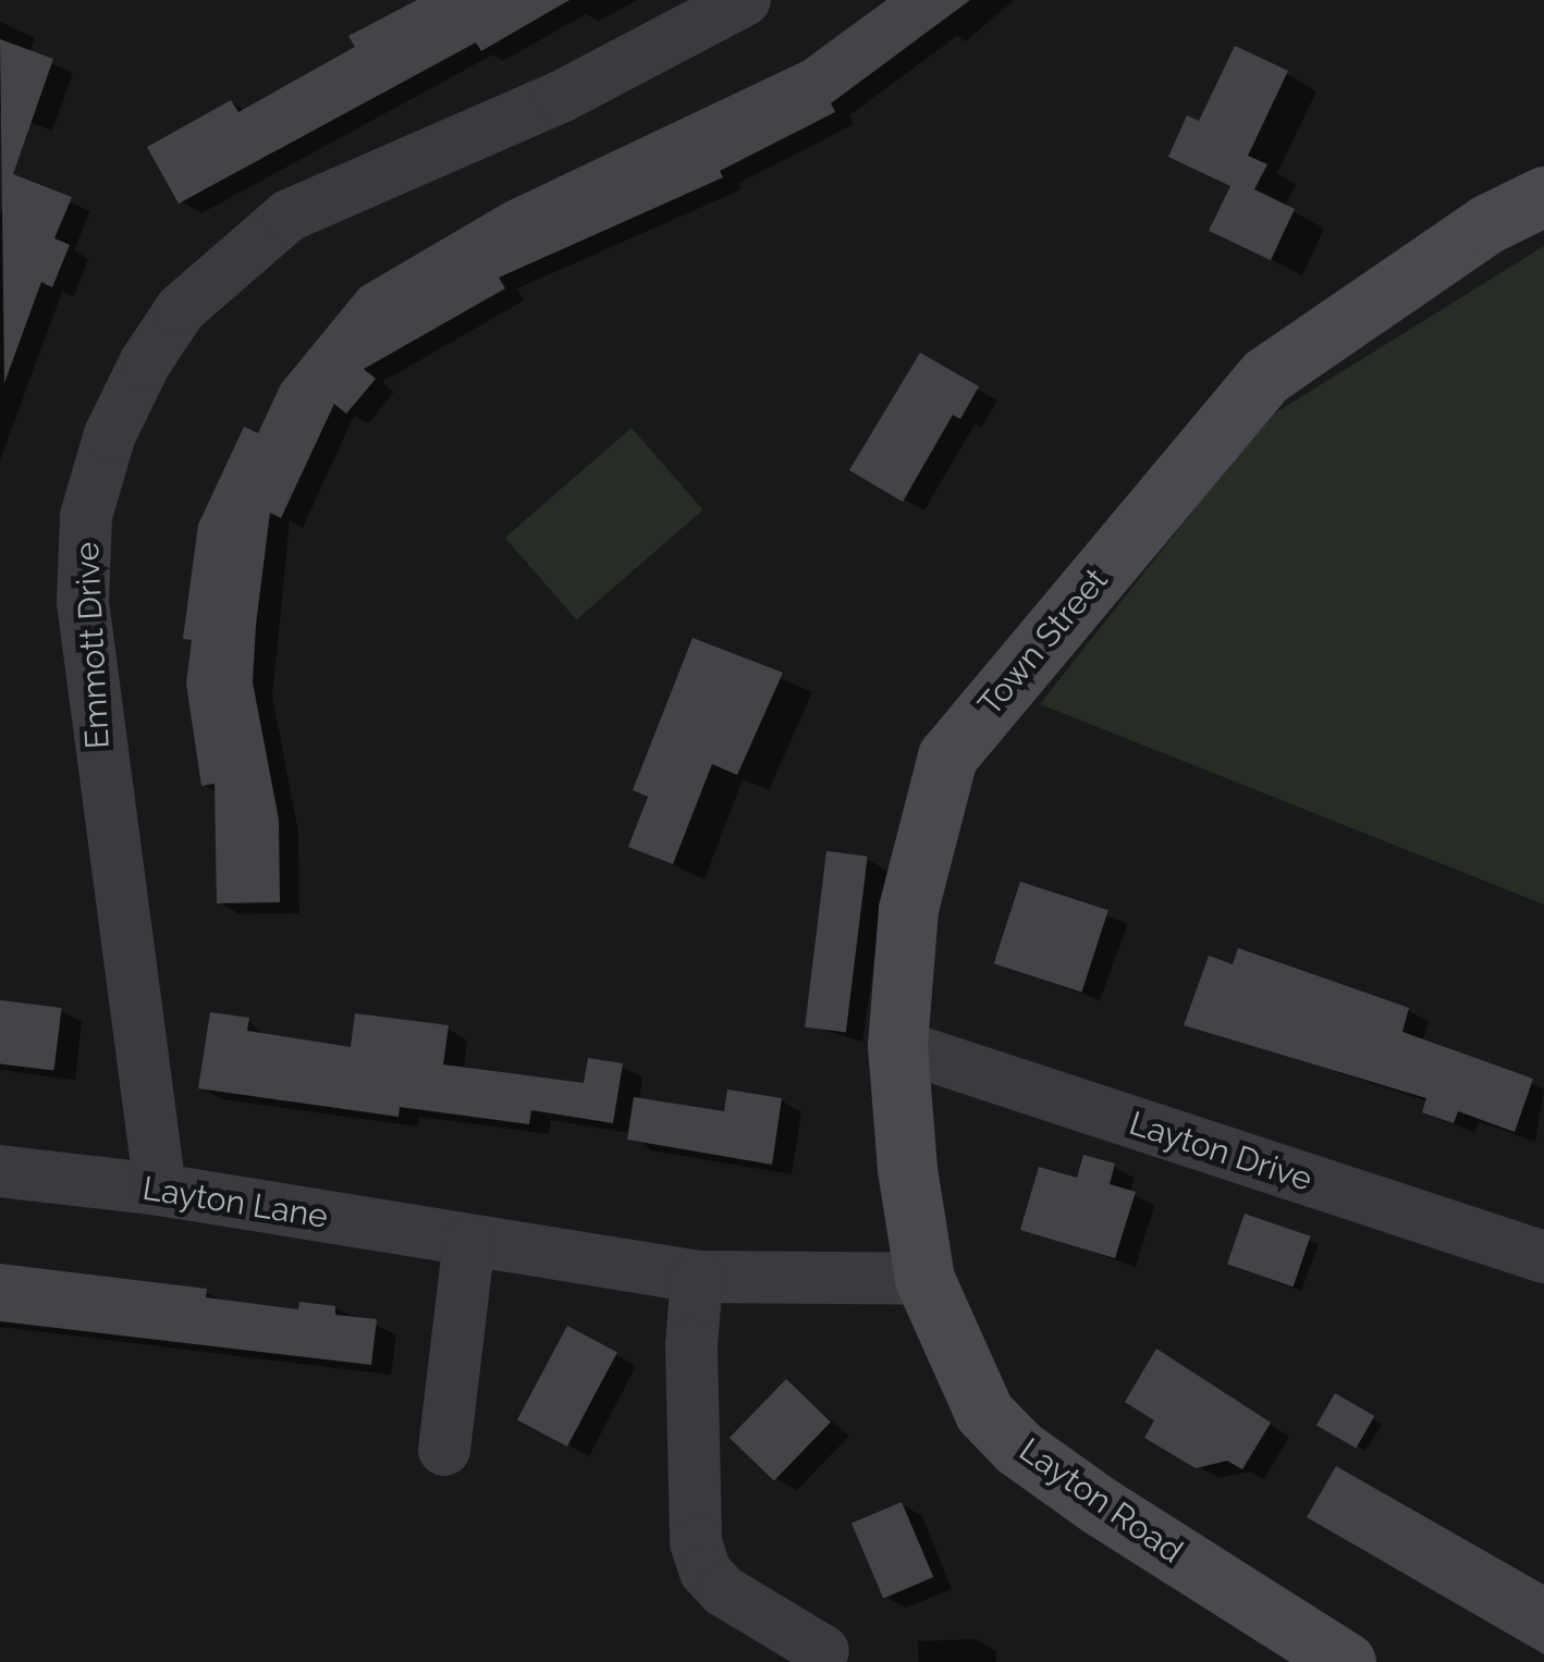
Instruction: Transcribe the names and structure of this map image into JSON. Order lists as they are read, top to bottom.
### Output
{
  "streets": {
    "street": [
      "Town Street",
      "Emmott Drive",
      "Layton Drive",
      "Layton Lane",
      "Layton Road"
    ]
  },
  "crossings": [
    ["Town Street", "Layton Drive"],
    ["Town Street", "Layton Lane"],
    ["Town Street", "Layton Road"],
    ["Emmott Drive", "Layton Lane"],
    ["Layton Lane", "Layton Road"]
  ]
}
